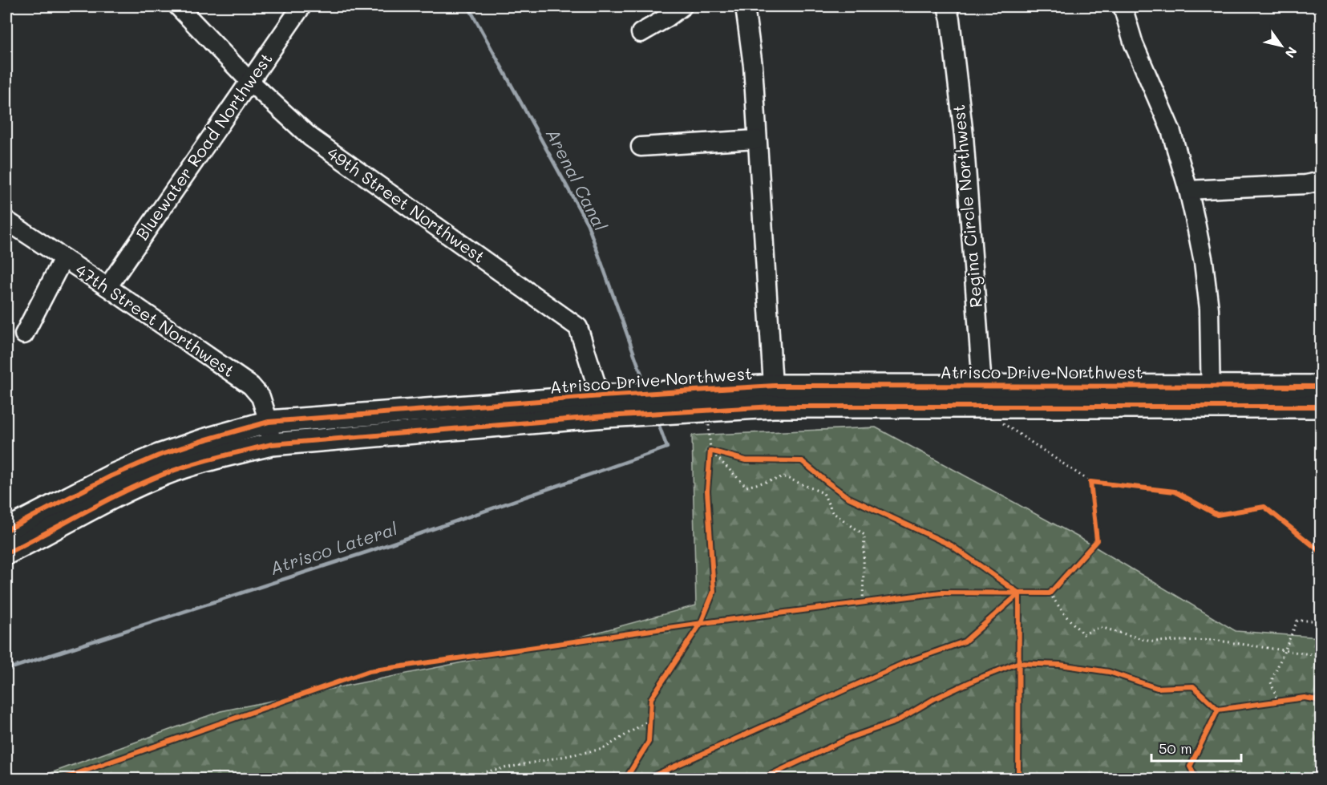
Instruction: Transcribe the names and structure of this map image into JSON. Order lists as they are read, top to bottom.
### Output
{
  "streets": {
    "main road": ["Atrisco Drive Northwest"],
    "street": [
      "Bluewater Road Northwest",
      "49th Street Northwest",
      "Regina Circle Northwest",
      "47th Street Northwest"
    ]
  },
  "crossings": [
    ["Bluewater Road Northwest", "49th Street Northwest"],
    ["Bluewater Road Northwest", "47th Street Northwest"],
    ["49th Street Northwest", "Atrisco Drive Northwest"],
    ["Regina Circle Northwest", "Atrisco Drive Northwest"],
    ["47th Street Northwest", "Atrisco Drive Northwest"]
  ],
  "water": ["Arenal Canal", "Atrisco Lateral"],
  "scale_bar": "50 m",
  "north": "bottom right"
}
